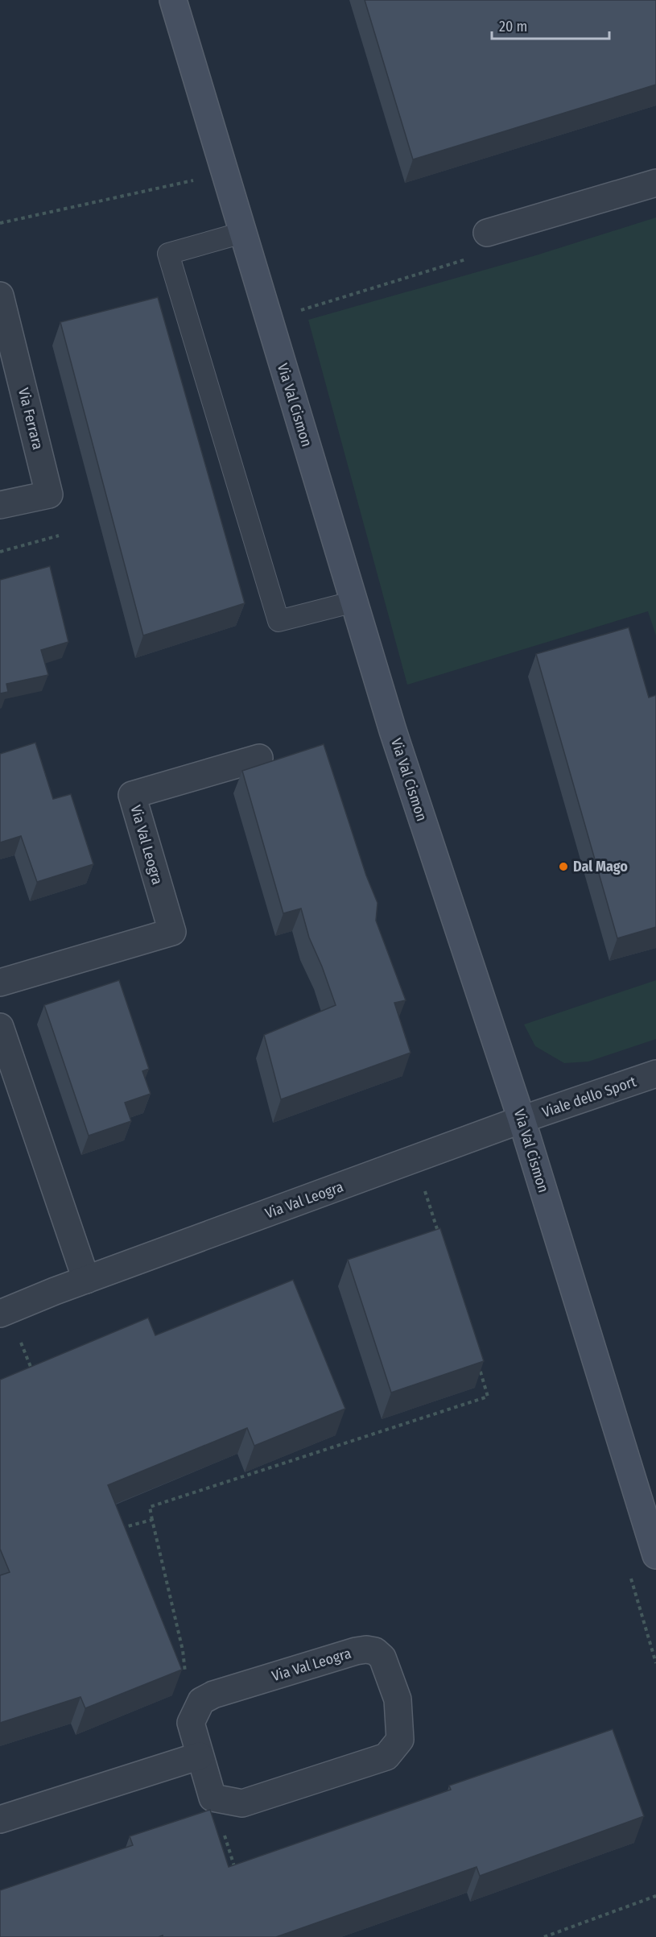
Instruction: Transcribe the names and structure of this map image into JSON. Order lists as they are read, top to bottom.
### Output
{
  "streets": {
    "main road": ["Via Val Cismon"],
    "street": ["Via Ferrara", "Via Val Leogra", "Viale dello Sport"]
  },
  "crossings": [
    ["Via Val Cismon", "Via Val Leogra"],
    ["Via Val Cismon", "Viale dello Sport"],
    ["Via Val Leogra", "Viale dello Sport"]
  ],
  "places": ["Dal Mago"],
  "scale_bar": "20 m"
}
